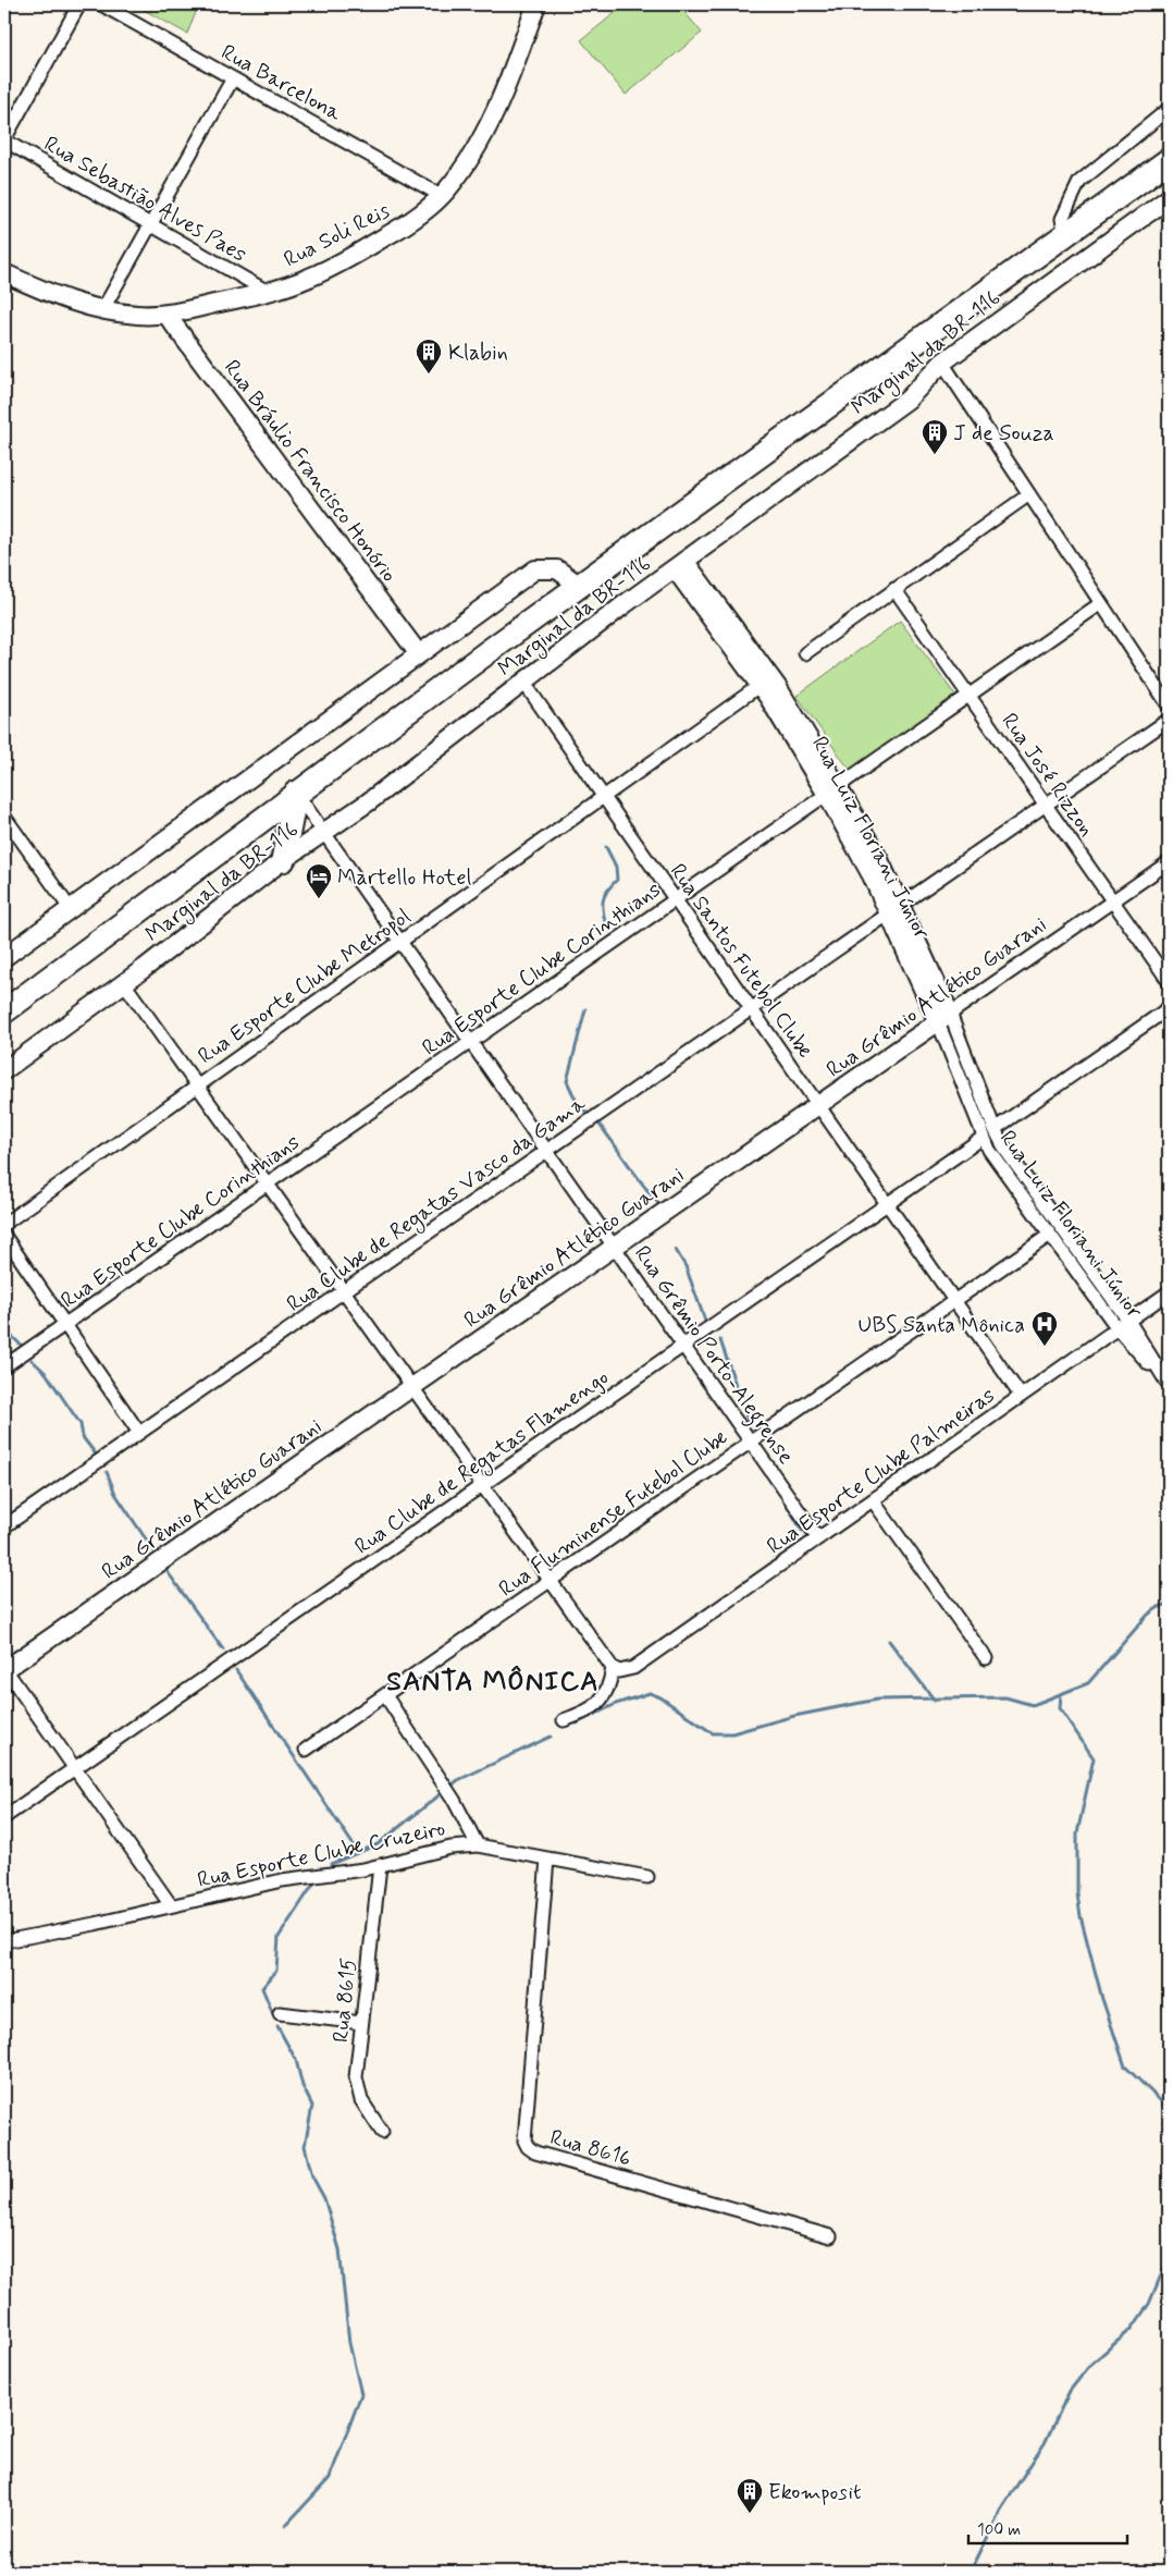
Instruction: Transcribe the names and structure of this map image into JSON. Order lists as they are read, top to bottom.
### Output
{
  "streets": {
    "street": [
      "Rua Barcelona",
      "Rua Sebastião Alves Paes",
      "Rua Soli Reis",
      "Marginal da BR-116",
      "Rua Bráulio Francisco Honório",
      "Rua José Rizzon",
      "Rua Luiz Floriani Júnior",
      "Rua Santos Futebol Clube",
      "Rua Esporte Clube Corinthians",
      "Rua Esporte Clube Metropol",
      "Rua Grêmio Atlético Guarani",
      "Rua Clube de Regatas Vasco da Gama",
      "Rua Grêmio Porto-Alegrense",
      "Rua Clube de Regatas Flamengo",
      "Rua Esporte Clube Palmeiras",
      "Rua Fluminense Futebol Clube",
      "Rua Esporte Clube Cruzeiro",
      "Rua 8615",
      "Rua 8616"
    ]
  },
  "crossings": [
    ["Rua Barcelona", "Rua Soli Reis"],
    ["Rua Sebastião Alves Paes", "Rua Soli Reis"],
    ["Rua Soli Reis", "Rua Bráulio Francisco Honório"],
    ["Marginal da BR-116", "Rua Bráulio Francisco Honório"],
    ["Marginal da BR-116", "Rua Luiz Floriani Júnior"],
    ["Marginal da BR-116", "Rua Santos Futebol Clube"],
    ["Marginal da BR-116", "Rua Grêmio Porto-Alegrense"],
    ["Rua José Rizzon", "Rua Esporte Clube Corinthians"],
    ["Rua José Rizzon", "Rua Grêmio Atlético Guarani"],
    ["Rua José Rizzon", "Rua Clube de Regatas Vasco da Gama"],
    ["Rua Luiz Floriani Júnior", "Rua Esporte Clube Corinthians"],
    ["Rua Luiz Floriani Júnior", "Rua Esporte Clube Metropol"],
    ["Rua Luiz Floriani Júnior", "Rua Grêmio Atlético Guarani"],
    ["Rua Luiz Floriani Júnior", "Rua Clube de Regatas Vasco da Gama"],
    ["Rua Luiz Floriani Júnior", "Rua Clube de Regatas Flamengo"],
    ["Rua Luiz Floriani Júnior", "Rua Esporte Clube Palmeiras"],
    ["Rua Luiz Floriani Júnior", "Rua Fluminense Futebol Clube"],
    ["Rua Santos Futebol Clube", "Rua Esporte Clube Corinthians"],
    ["Rua Santos Futebol Clube", "Rua Esporte Clube Metropol"],
    ["Rua Santos Futebol Clube", "Rua Grêmio Atlético Guarani"],
    ["Rua Santos Futebol Clube", "Rua Clube de Regatas Vasco da Gama"],
    ["Rua Santos Futebol Clube", "Rua Clube de Regatas Flamengo"],
    ["Rua Santos Futebol Clube", "Rua Esporte Clube Palmeiras"],
    ["Rua Santos Futebol Clube", "Rua Fluminense Futebol Clube"],
    ["Rua Esporte Clube Corinthians", "Rua Grêmio Porto-Alegrense"],
    ["Rua Esporte Clube Metropol", "Rua Grêmio Porto-Alegrense"],
    ["Rua Grêmio Atlético Guarani", "Rua Grêmio Porto-Alegrense"],
    ["Rua Clube de Regatas Vasco da Gama", "Rua Grêmio Porto-Alegrense"],
    ["Rua Grêmio Porto-Alegrense", "Rua Clube de Regatas Flamengo"],
    ["Rua Grêmio Porto-Alegrense", "Rua Esporte Clube Palmeiras"],
    ["Rua Grêmio Porto-Alegrense", "Rua Fluminense Futebol Clube"],
    ["Rua Esporte Clube Cruzeiro", "Rua 8615"],
    ["Rua Esporte Clube Cruzeiro", "Rua 8616"]
  ],
  "districts": ["SANTA MÔNICA"],
  "places": {
    "building": ["Klabin", "J de Souza", "Ekomposit"],
    "hotel": ["Martello Hotel"],
    "hospital": ["UBS Santa Mônica"]
  },
  "scale_bar": "100 m"
}
